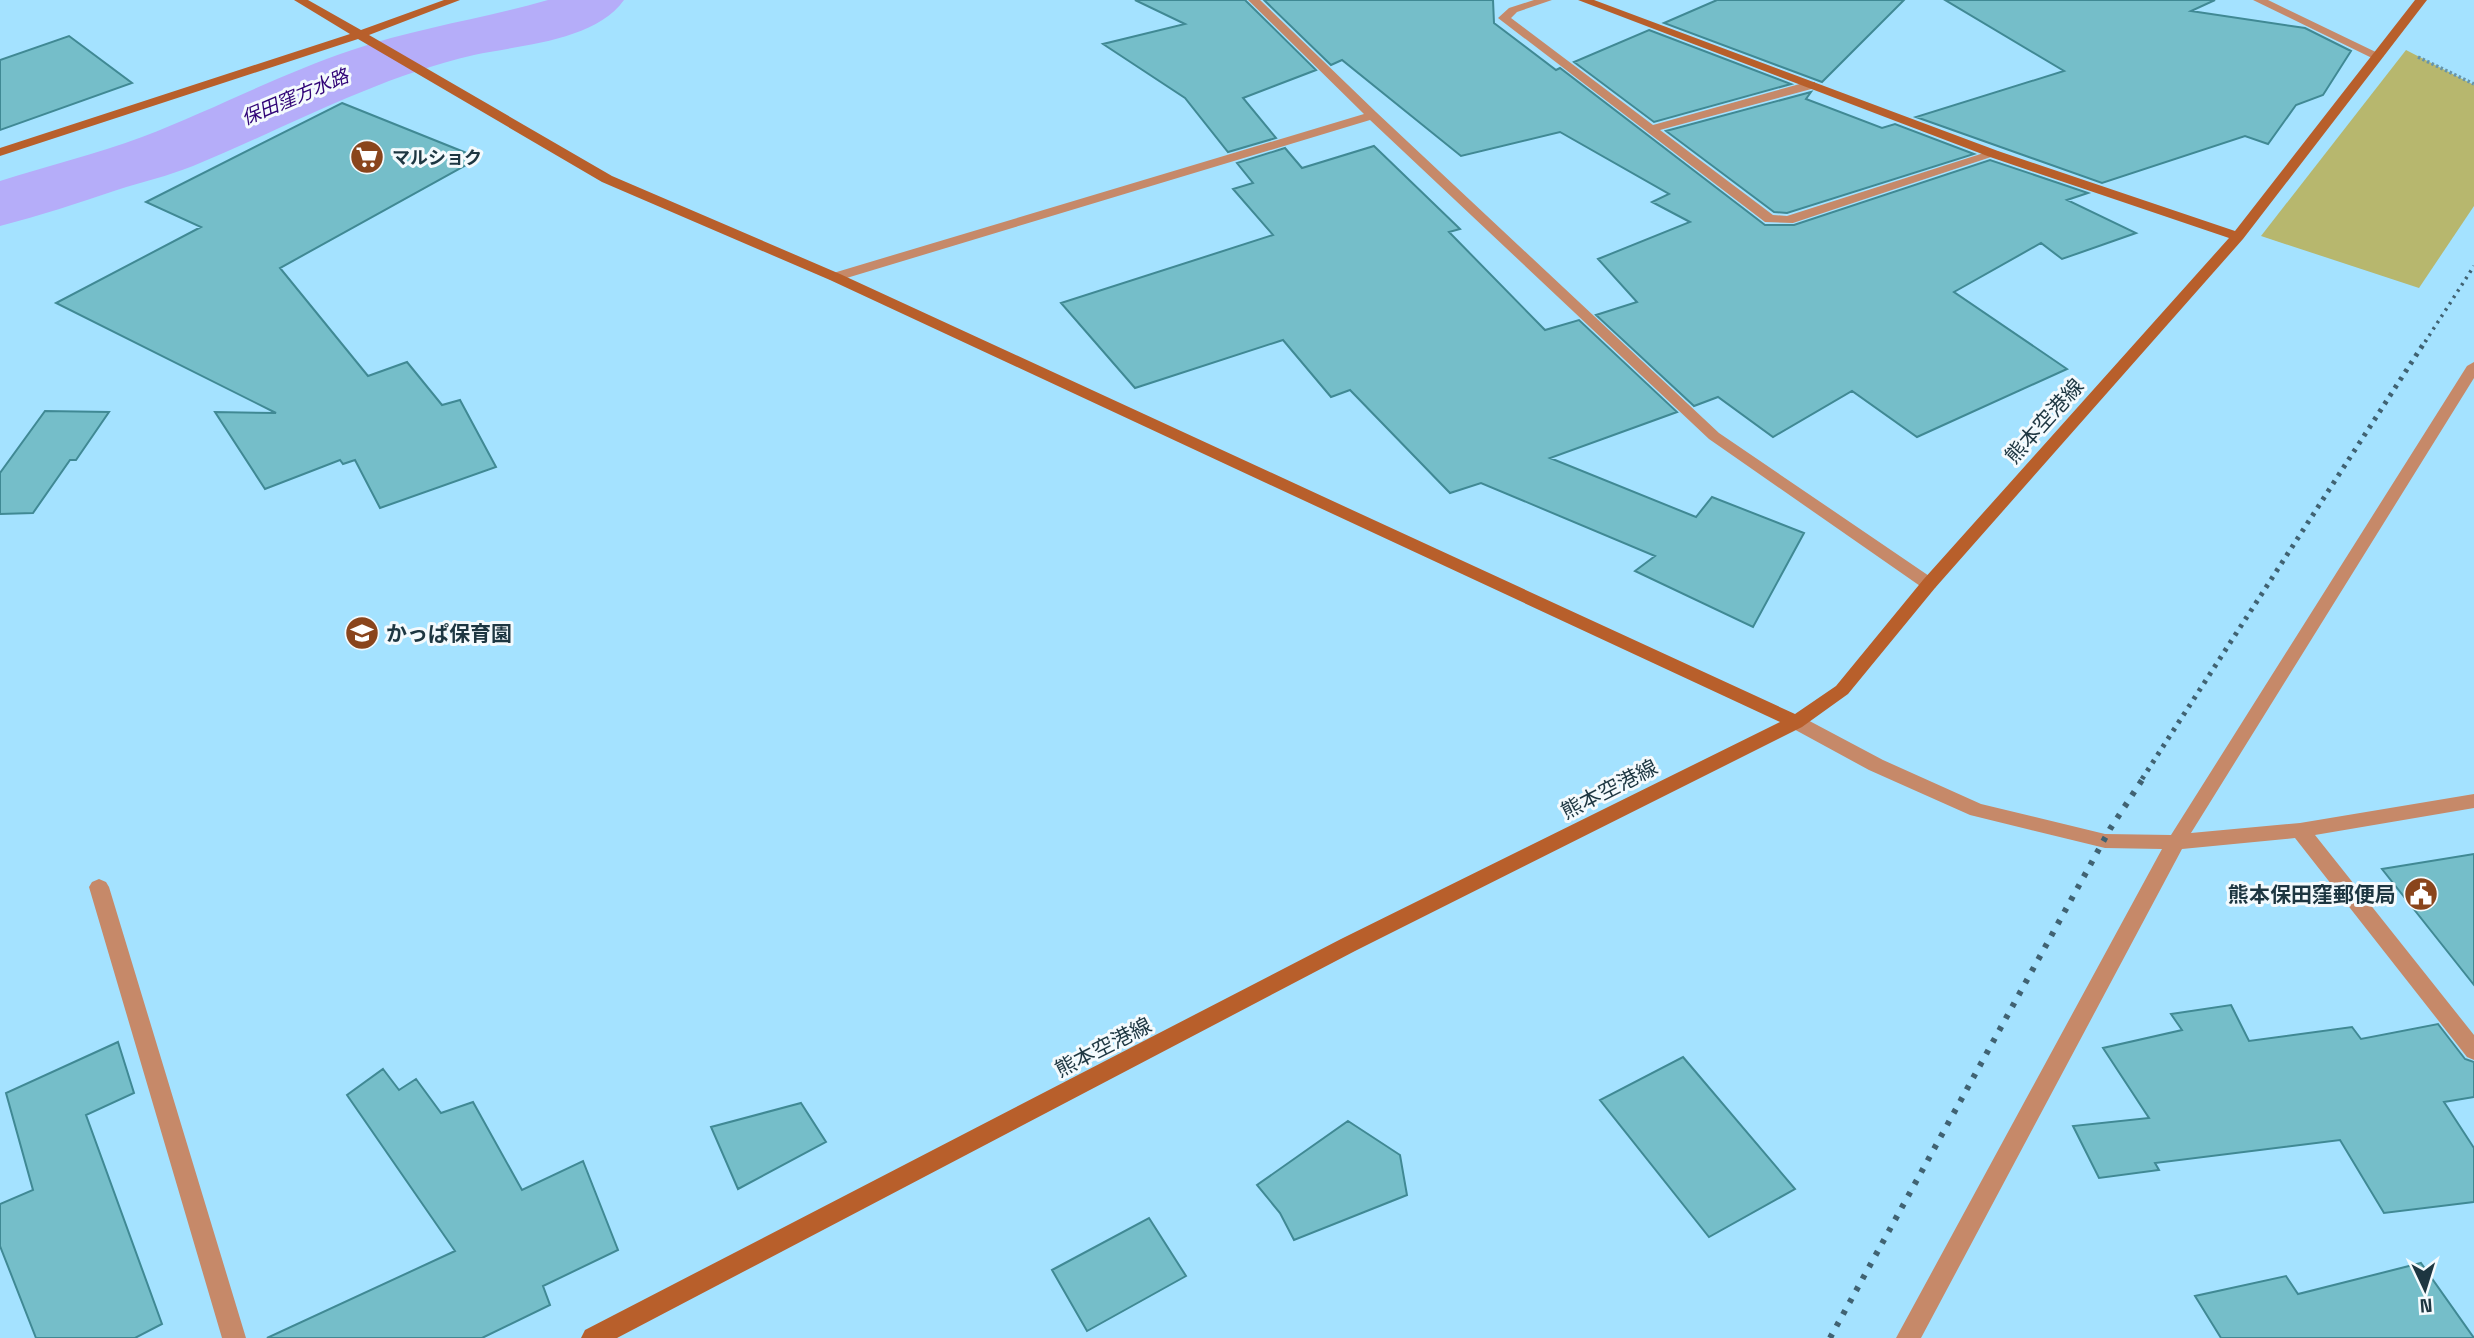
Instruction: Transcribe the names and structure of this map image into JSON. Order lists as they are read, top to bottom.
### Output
{
  "streets": {
    "street": ["熊本空港線"]
  },
  "water": ["保田窪方水路"],
  "places": {
    "supermarket": ["マルショク"],
    "school or university": ["かっぱ保育園"],
    "public building": ["熊本保田窪郵便局"]
  },
  "north": "bottom"
}
